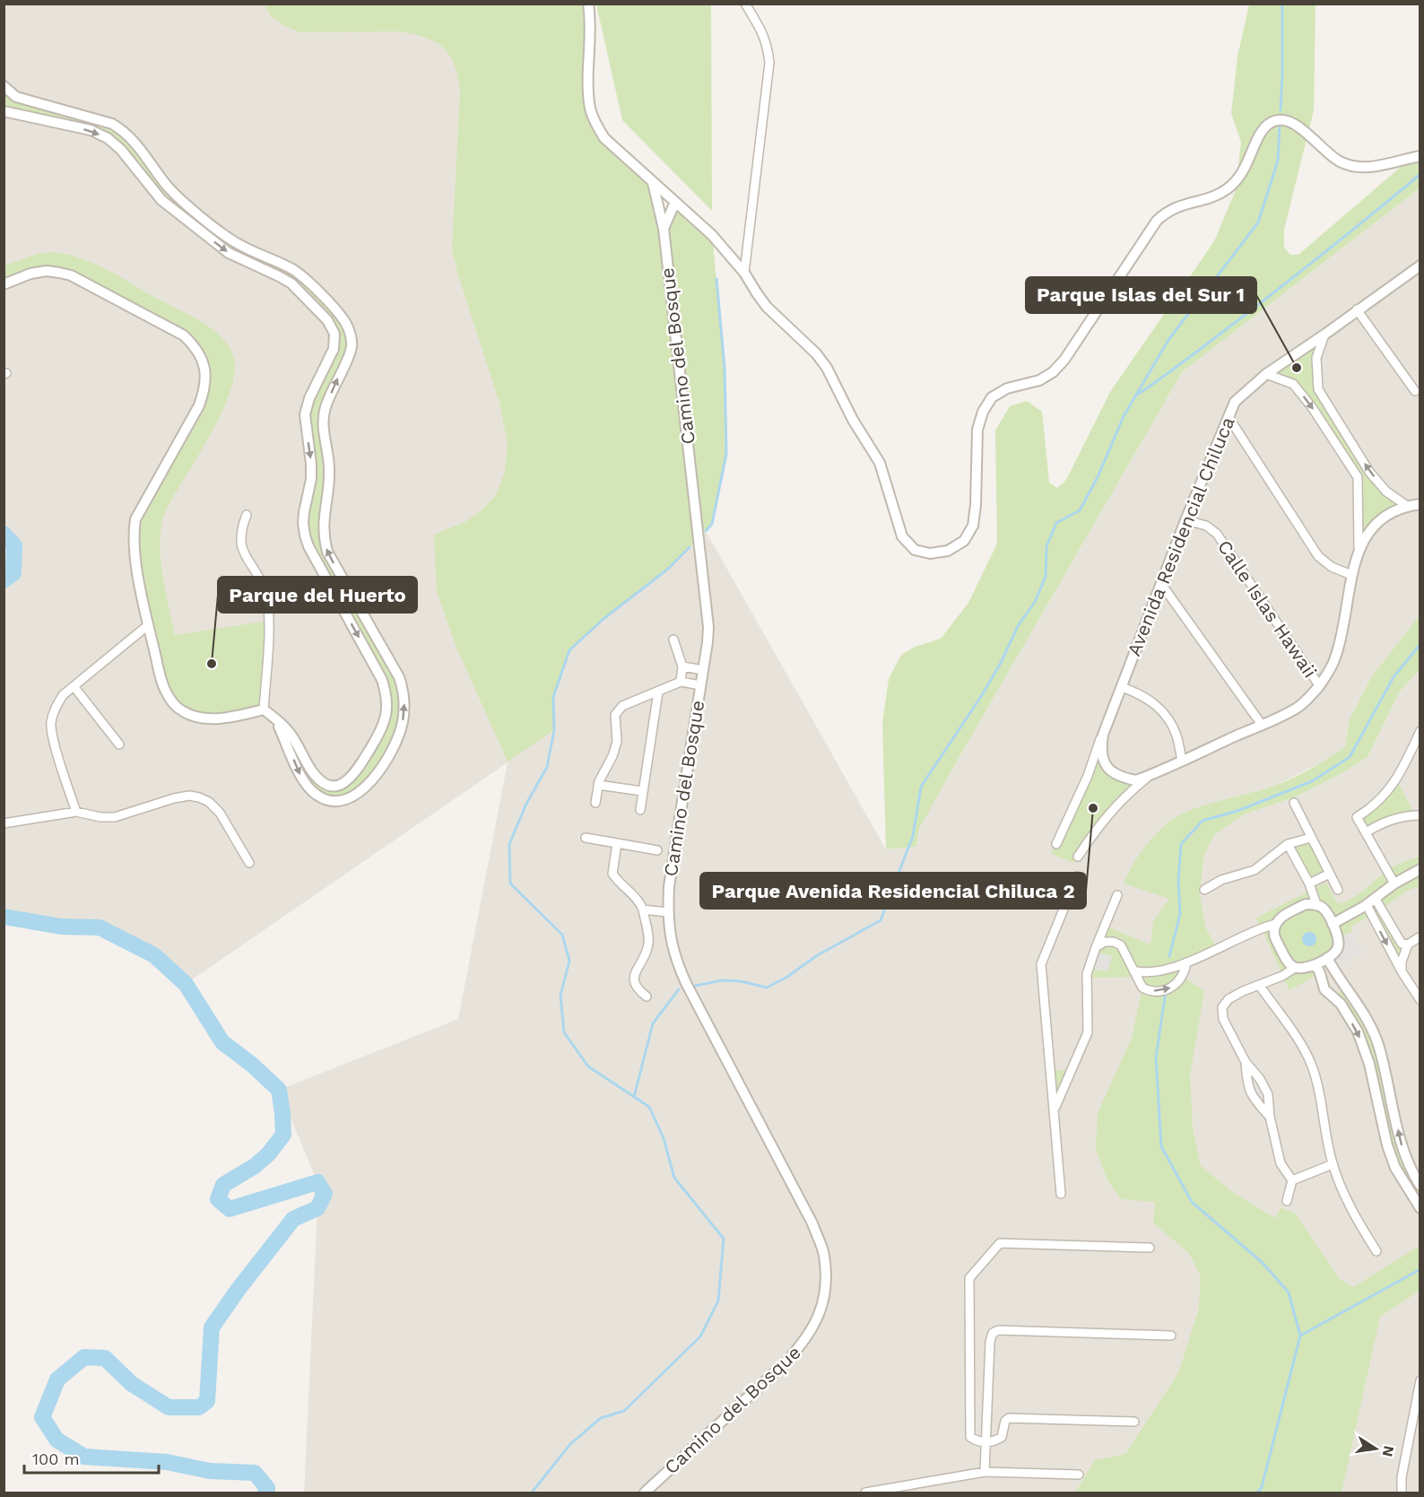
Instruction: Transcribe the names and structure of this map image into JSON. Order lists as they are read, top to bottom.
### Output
{
  "streets": {
    "street": ["Camino del Bosque", "Avenida Residencial Chiluca", "Calle Islas Hawaii"]
  },
  "crossings": [
    ["Avenida Residencial Chiluca", "Calle Islas Hawaii"]
  ],
  "places": ["Parque Islas del Sur 1", "Parque del Huerto", "Parque Avenida Residencial Chiluca 2"],
  "scale_bar": "100 m",
  "north": "right"
}
